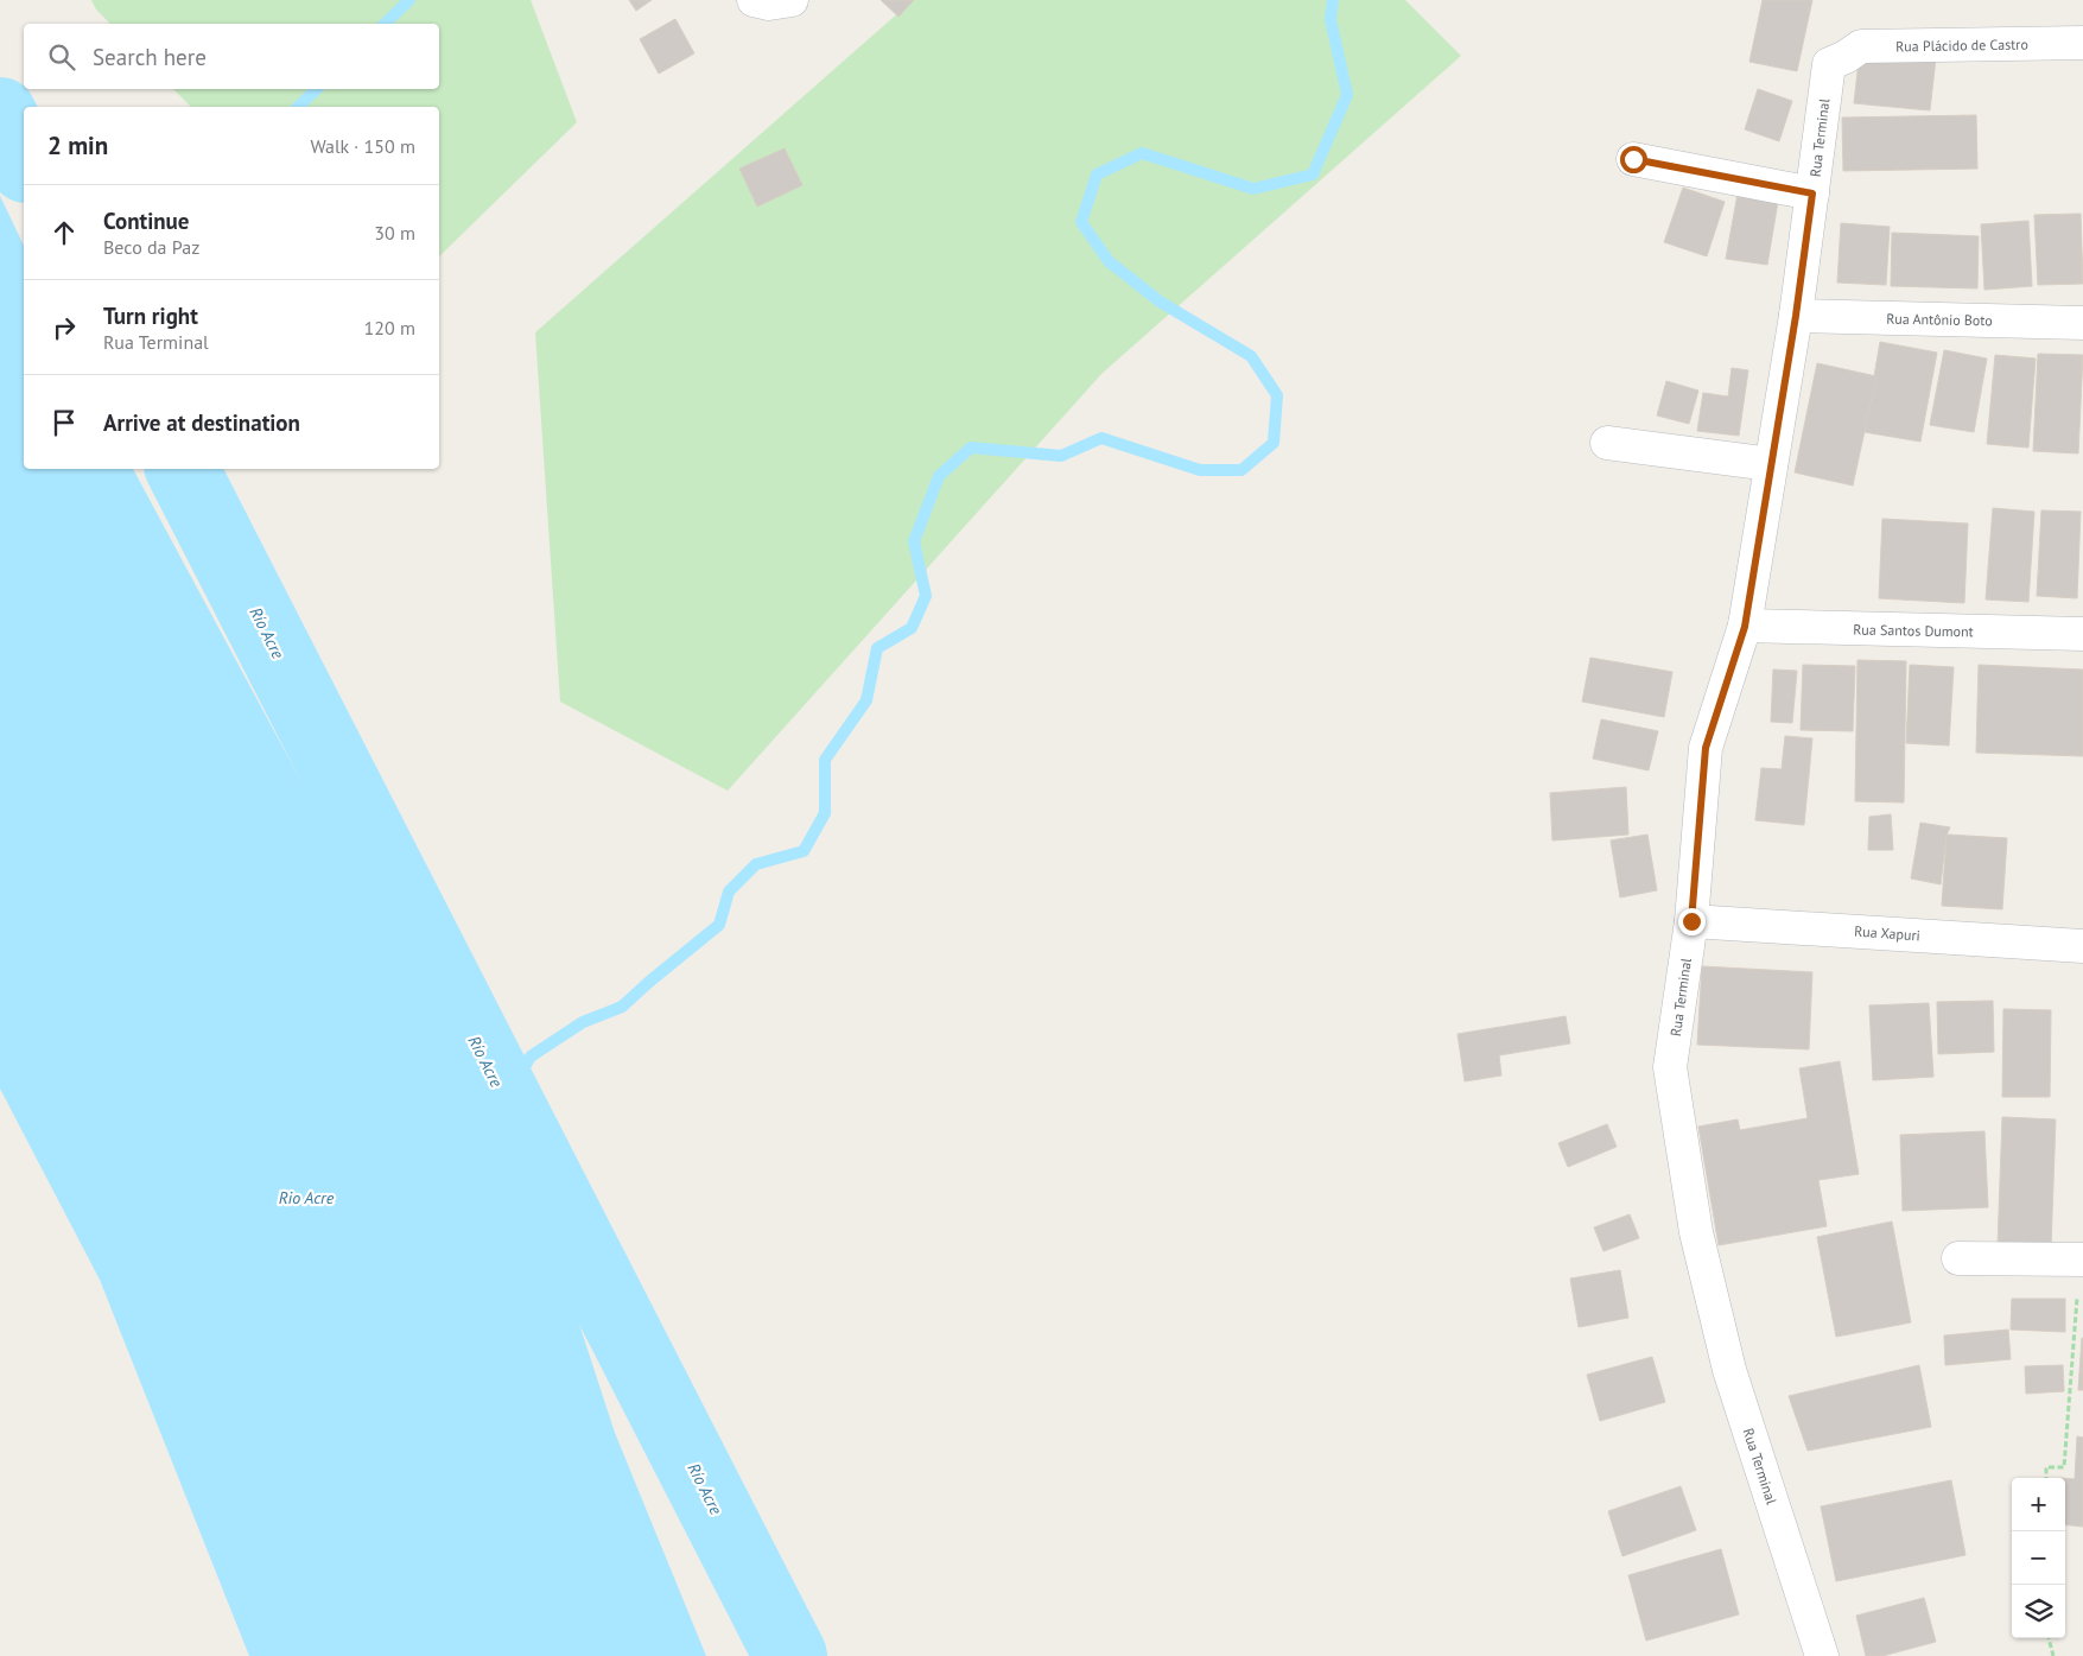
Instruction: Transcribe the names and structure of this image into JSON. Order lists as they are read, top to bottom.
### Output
{
  "streets": {
    "street": [
      "Rua Plácido de Castro",
      "Rua Terminal",
      "Rua Antônio Boto",
      "Rua Santos Dumont",
      "Rua Xapuri"
    ]
  },
  "crossings": [
    ["Rua Plácido de Castro", "Rua Terminal"],
    ["Rua Terminal", "Rua Antônio Boto"],
    ["Rua Terminal", "Rua Santos Dumont"],
    ["Rua Terminal", "Rua Xapuri"]
  ],
  "water": ["Río Acre", "Rio Acre"],
  "page": {
    "search": "Search here",
    "heading": ["2 min", "Walk · 150 m"],
    "list": [
      ["Continue", "Beco da Paz", "30 m"],
      ["Turn right", "Rua Terminal", "120 m"],
      "Arrive at destination"
    ],
    "map_buttons": ["+", "−"]
  }
}
